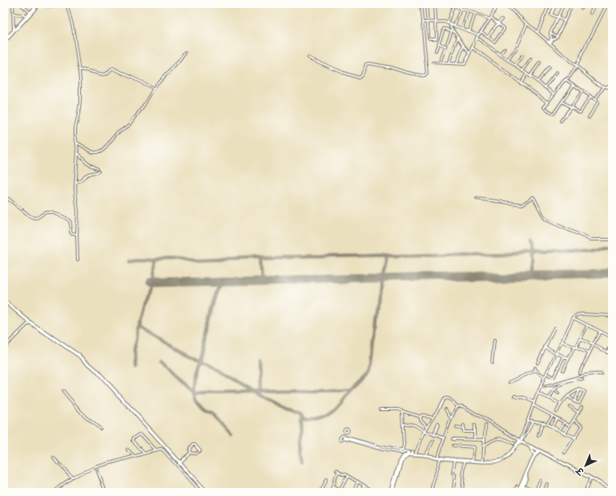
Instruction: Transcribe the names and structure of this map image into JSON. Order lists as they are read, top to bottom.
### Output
{
  "north": "bottom left"
}
